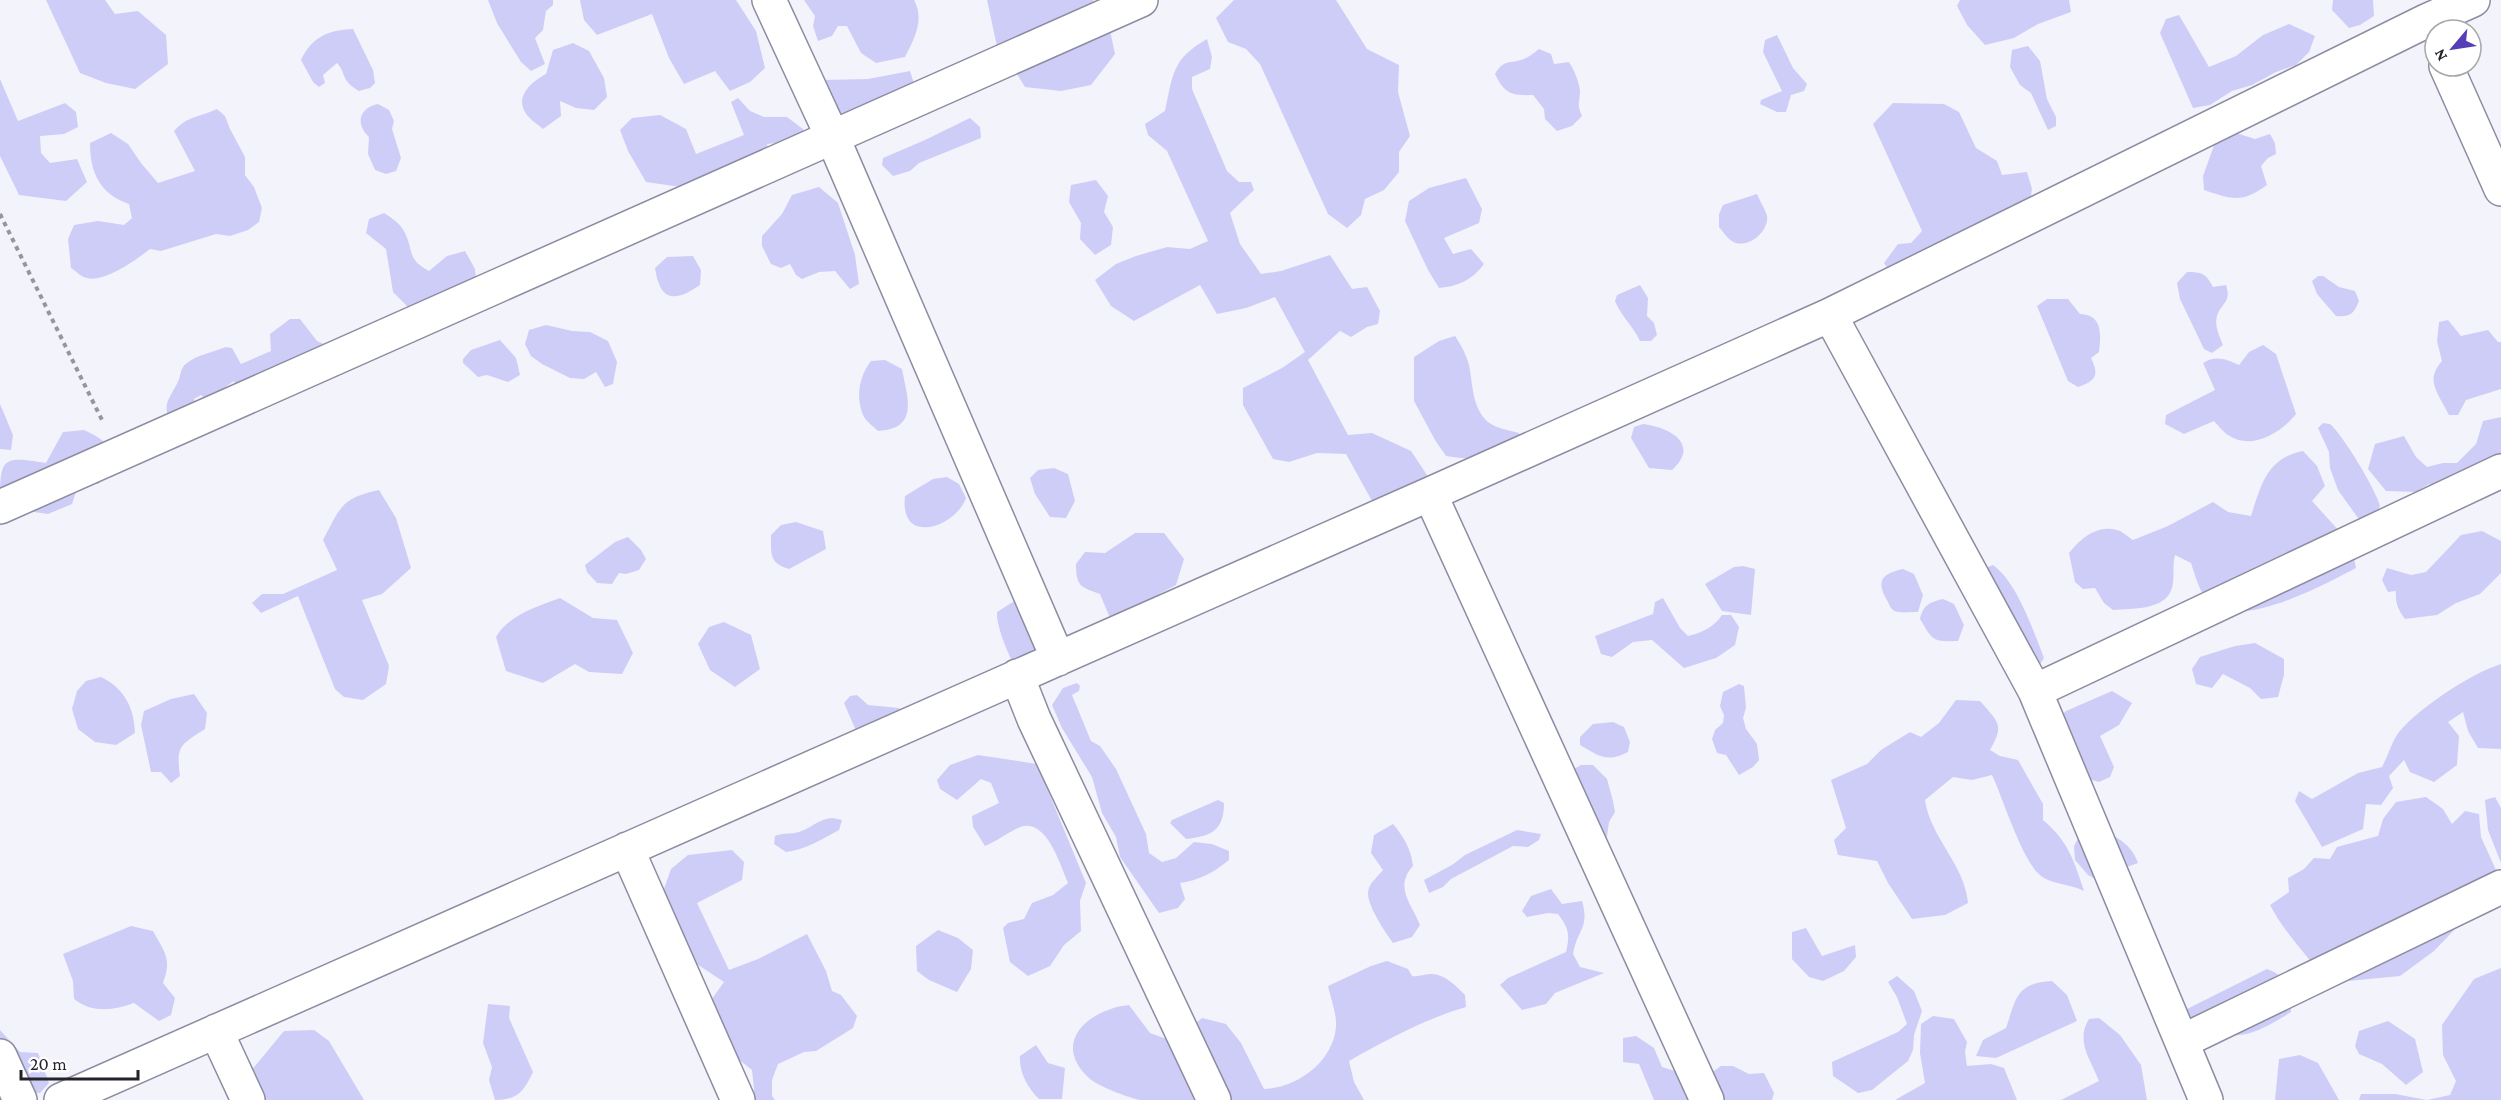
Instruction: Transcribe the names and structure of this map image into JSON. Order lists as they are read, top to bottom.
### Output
{
  "scale_bar": "20 m",
  "north": "bottom left"
}
